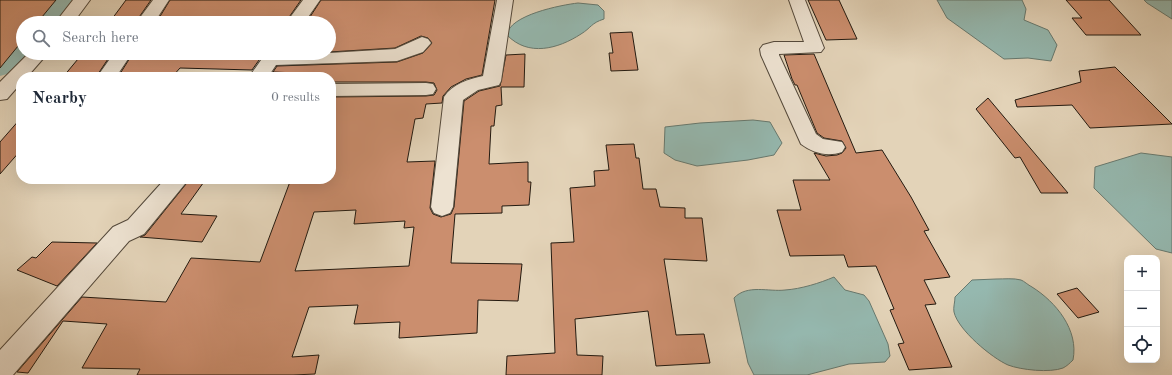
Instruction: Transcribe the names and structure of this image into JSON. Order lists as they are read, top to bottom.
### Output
{
  "page": {
    "search": "Search here",
    "heading": ["Nearby", "0 results"],
    "map_buttons": ["+", "−"]
  }
}
